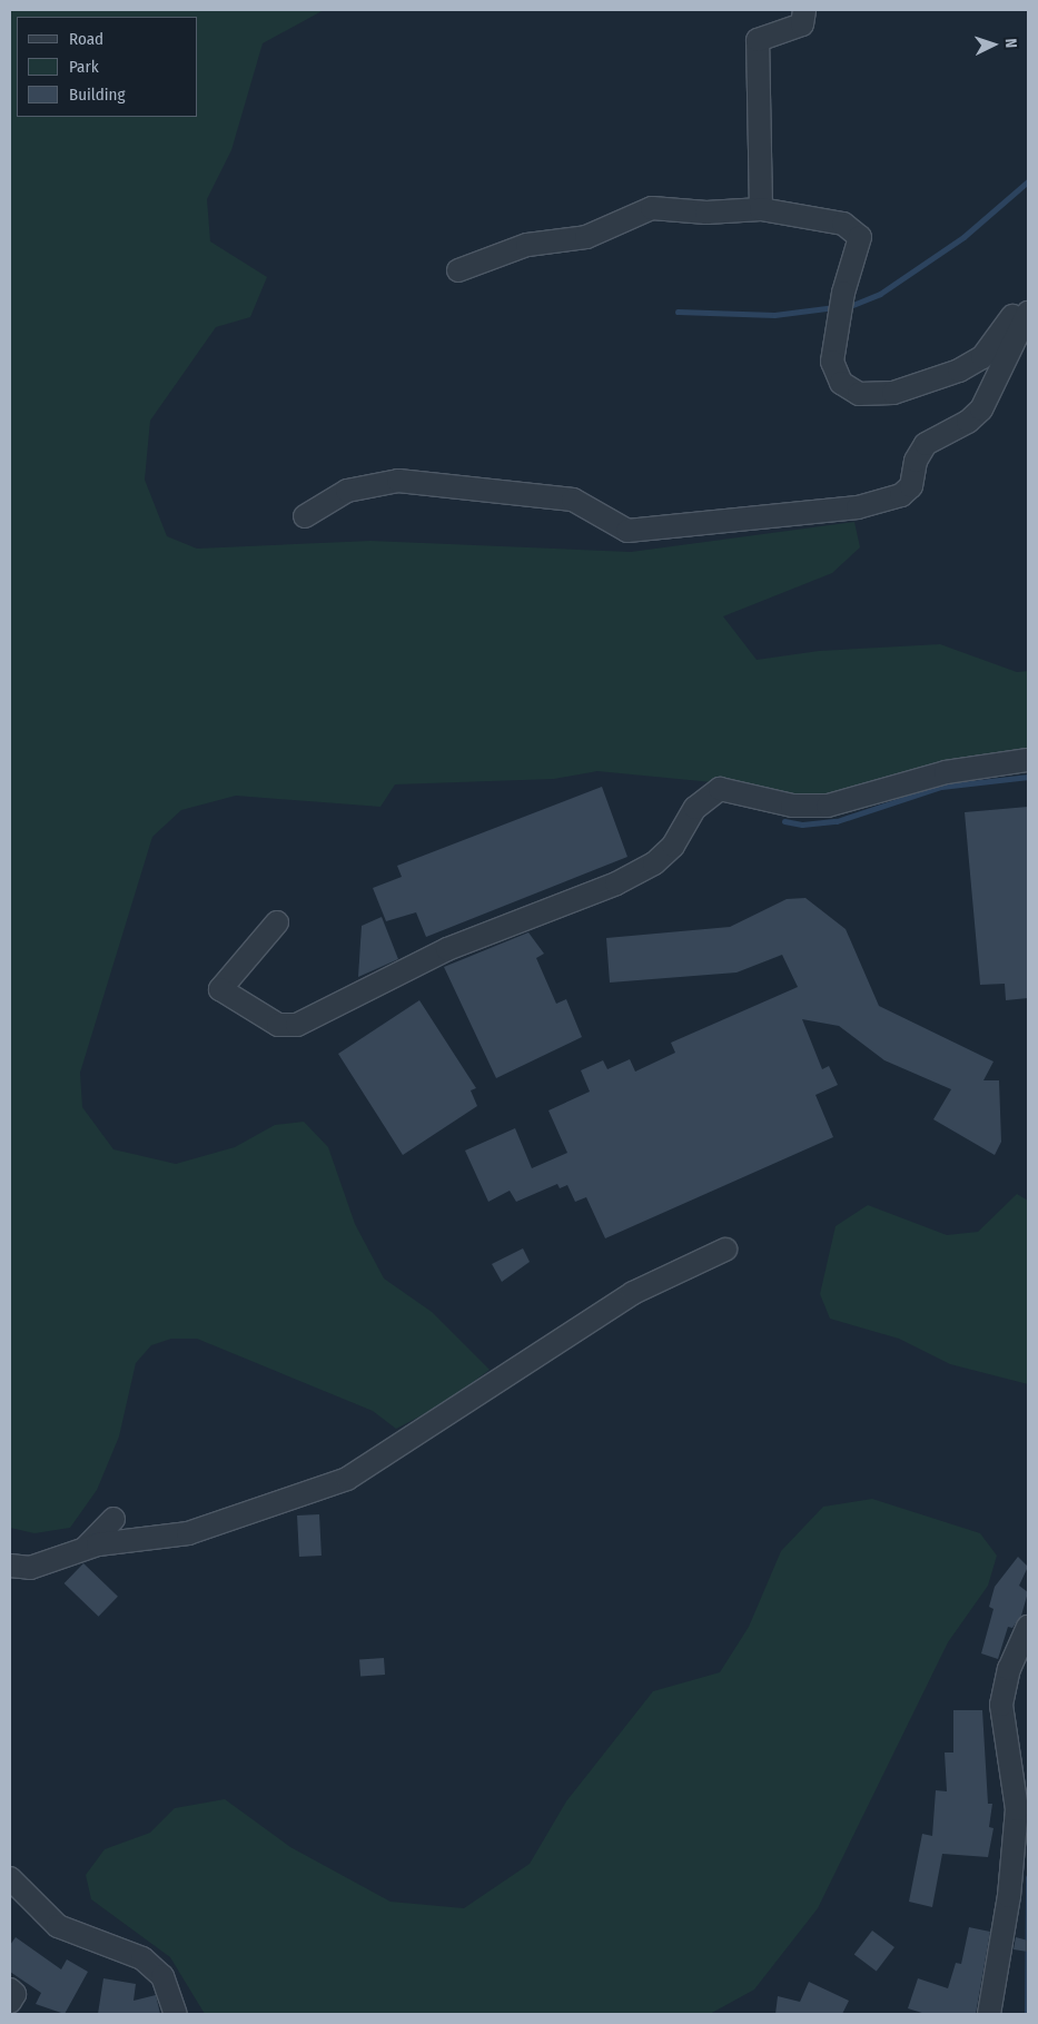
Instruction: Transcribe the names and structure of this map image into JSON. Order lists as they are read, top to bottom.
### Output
{
  "legend": ["Road", "Park", "Building"],
  "north": "right"
}
